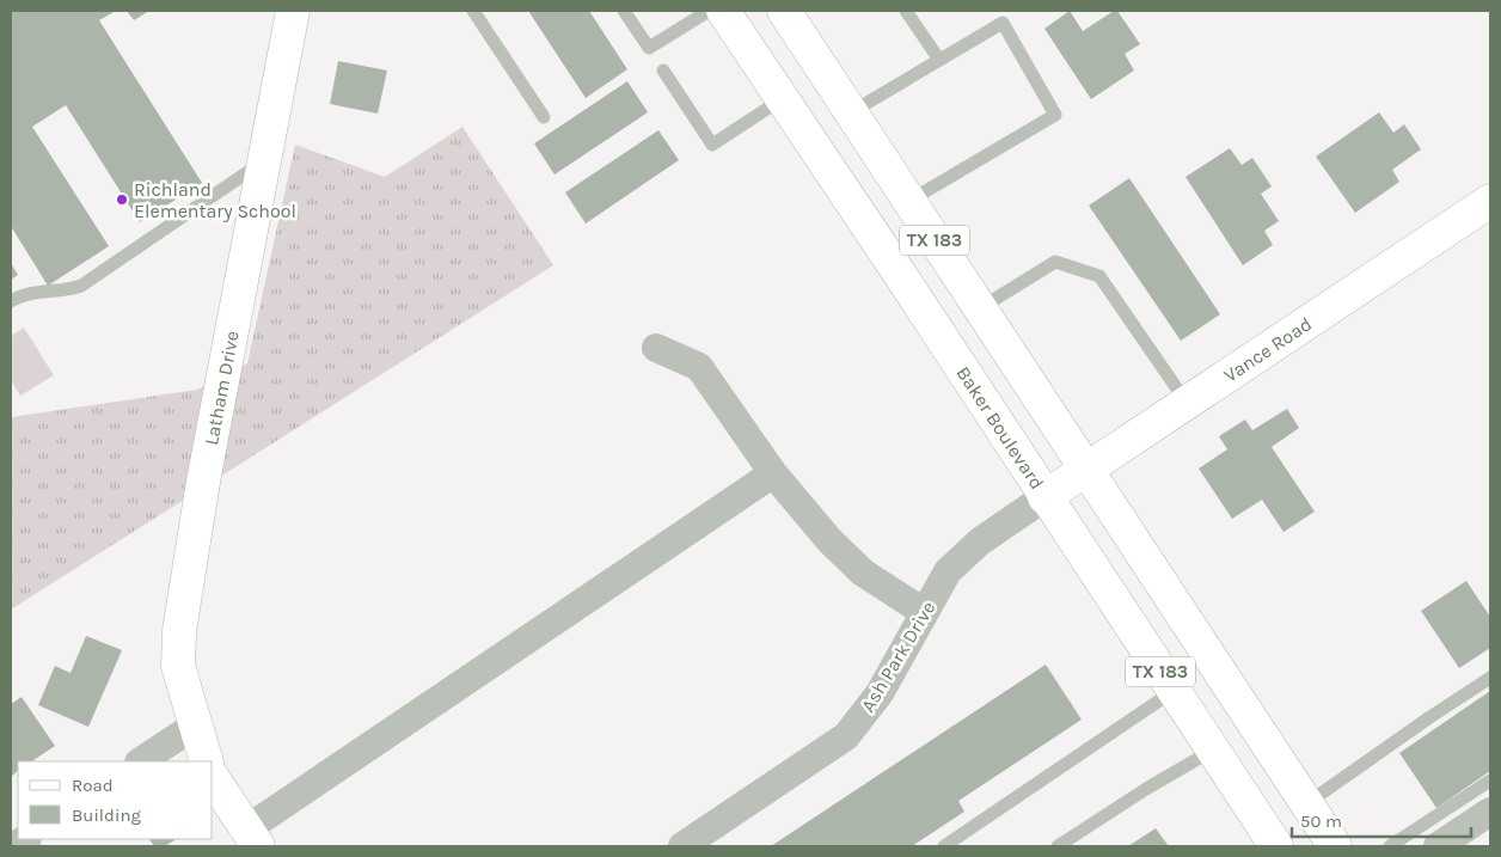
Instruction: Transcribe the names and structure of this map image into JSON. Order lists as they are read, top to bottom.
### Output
{
  "streets": {
    "main road": [
      "TX 183",
      "Vance Road",
      "Latham Drive",
      "Baker Boulevard"
    ],
    "street": ["Ash Park Drive"]
  },
  "crossings": [
    ["TX 183", "Vance Road"],
    ["Vance Road", "Baker Boulevard"],
    ["Vance Road", "Ash Park Drive"],
    ["Baker Boulevard", "Ash Park Drive"]
  ],
  "places": ["Richland Elementary School"],
  "legend": ["Road", "Building"],
  "scale_bar": "50 m"
}
